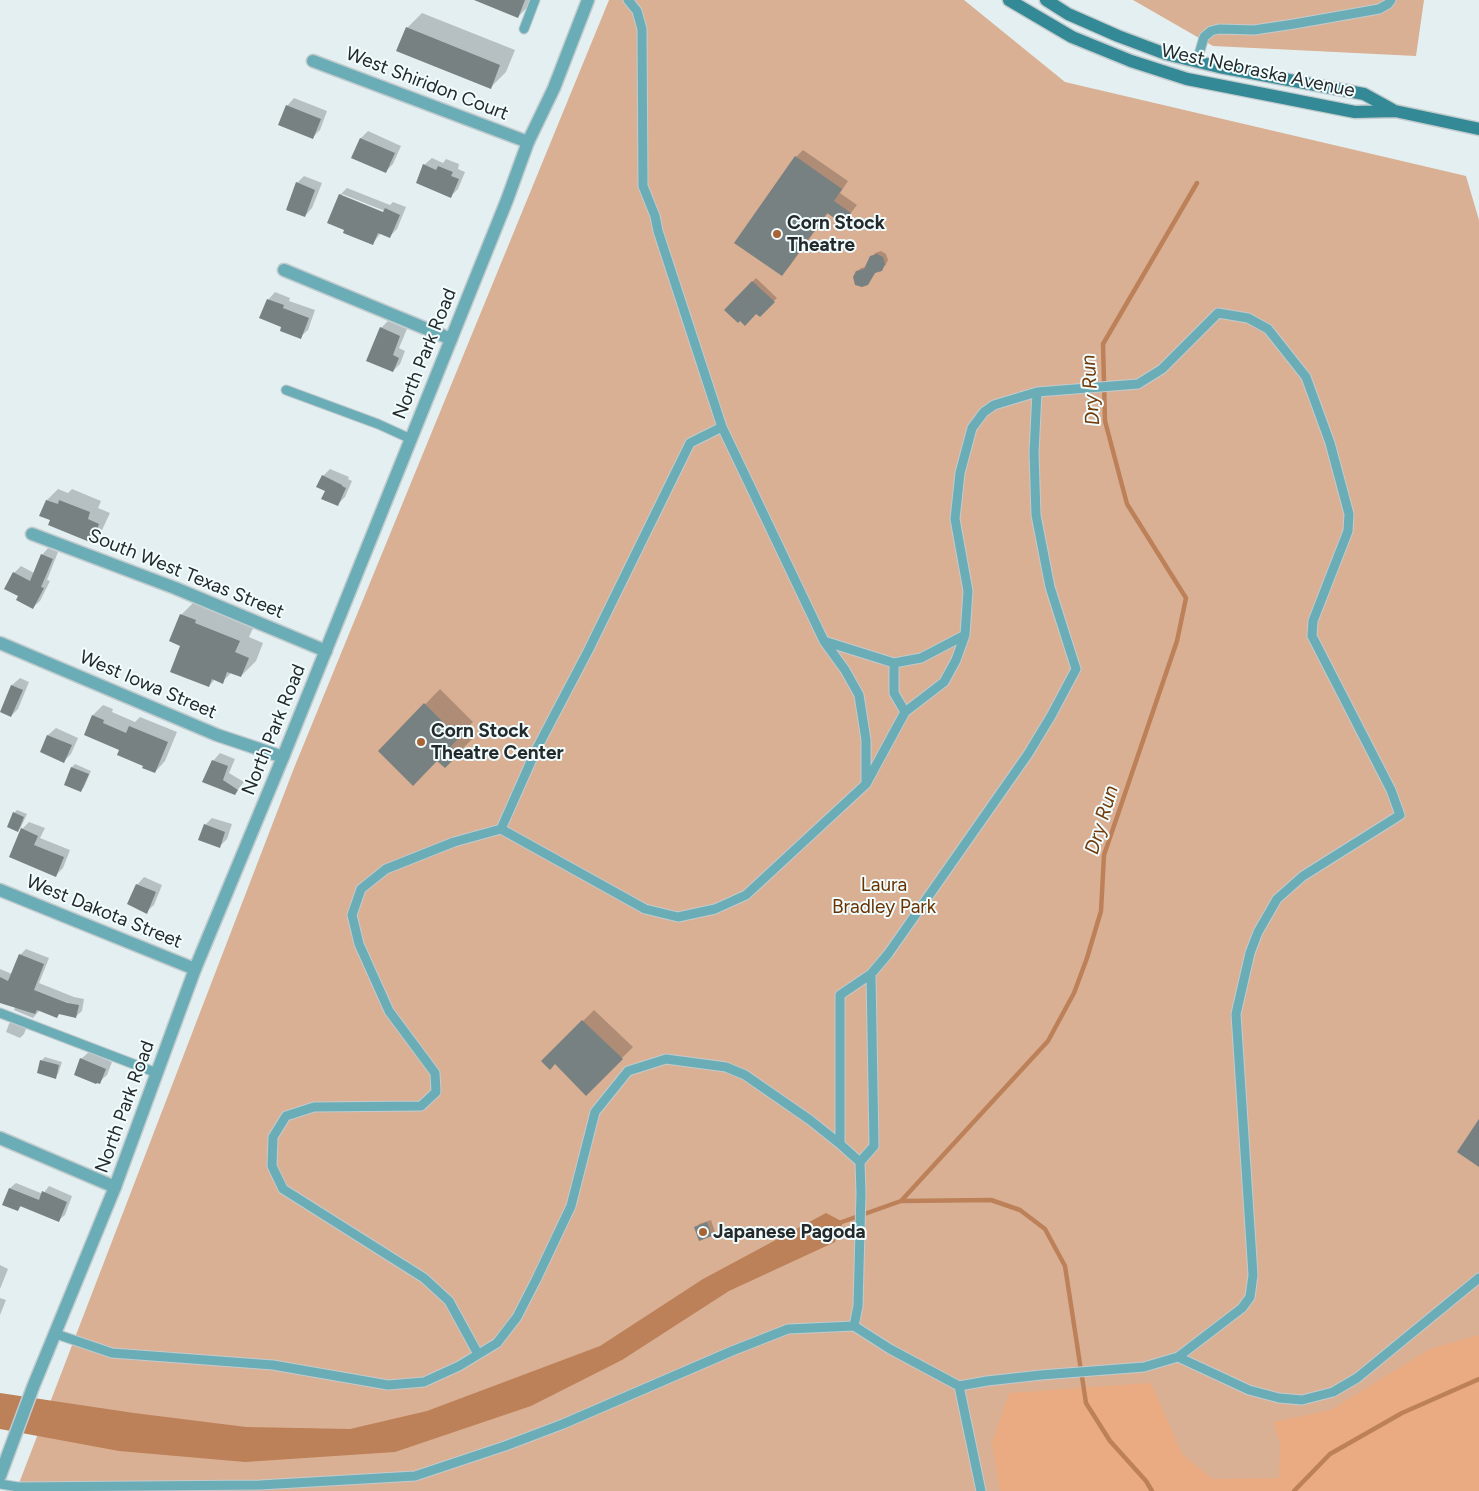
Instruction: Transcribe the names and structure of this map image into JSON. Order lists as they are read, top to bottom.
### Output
{
  "streets": {
    "main road": ["West Nebraska Avenue"],
    "street": [
      "West Shiridon Court",
      "North Park Road",
      "South West Texas Street",
      "West Iowa Street",
      "West Dakota Street"
    ]
  },
  "crossings": [
    ["West Shiridon Court", "North Park Road"],
    ["North Park Road", "South West Texas Street"],
    ["North Park Road", "West Iowa Street"],
    ["North Park Road", "West Dakota Street"]
  ],
  "water": ["Dry Run"],
  "parks": ["Laura Bradley Park"],
  "places": ["Corn Stock Theatre", "Corn Stock Theatre Center", "Japanese Pagoda"]
}
